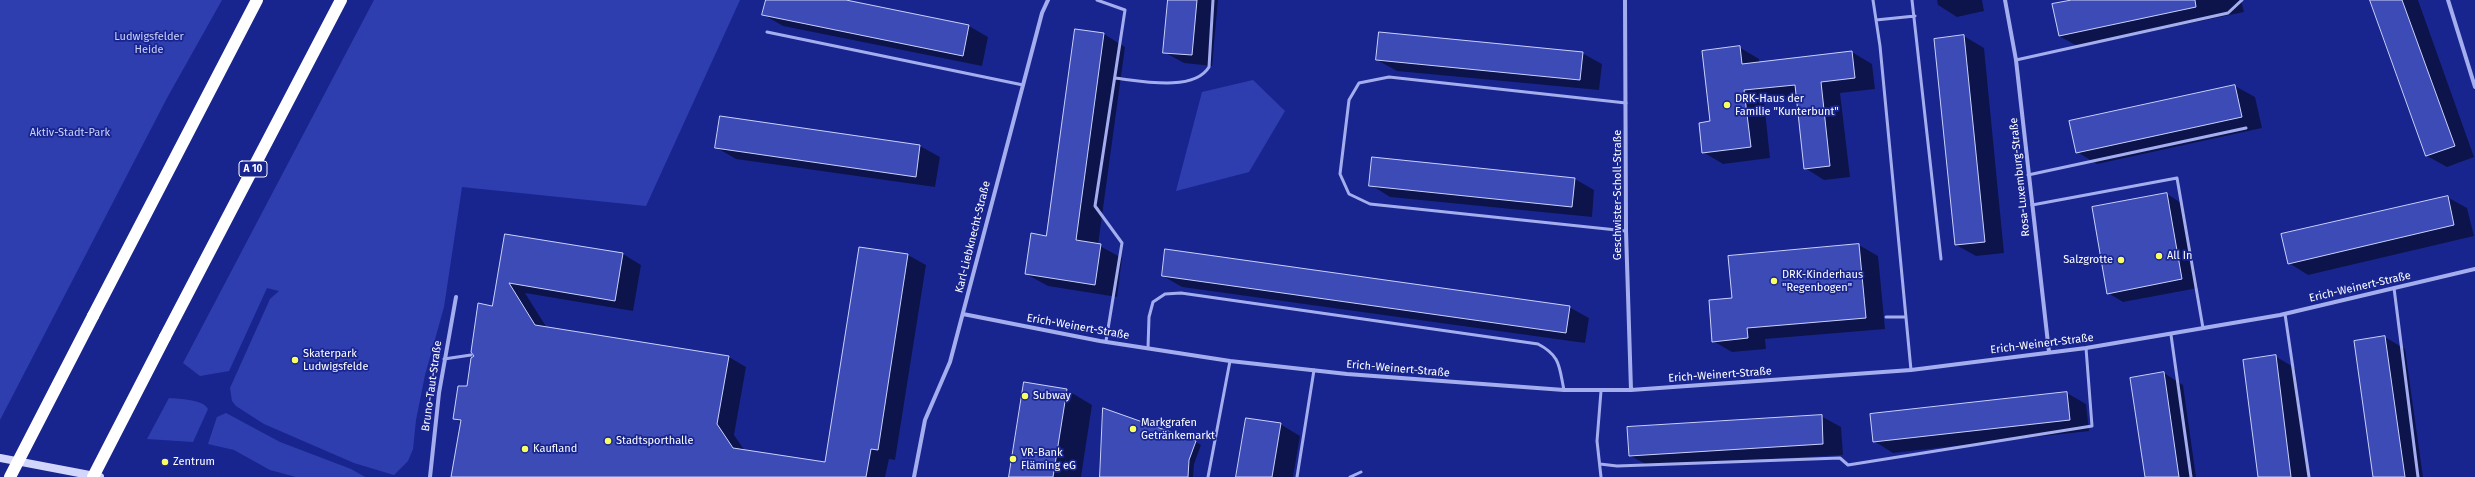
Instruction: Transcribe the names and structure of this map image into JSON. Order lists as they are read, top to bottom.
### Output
{
  "streets": {
    "highway": ["A 10"],
    "street": [
      "Rosa-Luxemburg-Straße",
      "Geschwister-Scholl-Straße",
      "Karl-Liebknecht-Straße",
      "Erich-Weinert-Straße",
      "Bruno-Taut-Straße"
    ]
  },
  "crossings": [
    ["Rosa-Luxemburg-Straße", "Erich-Weinert-Straße"],
    ["Geschwister-Scholl-Straße", "Erich-Weinert-Straße"],
    ["Karl-Liebknecht-Straße", "Erich-Weinert-Straße"]
  ],
  "parks": ["Ludwigsfelder Heide", "Aktiv-Stadt-Park"],
  "places": [
    "DRK-Haus der Familie \"Kunterbunt\"",
    "All In",
    "Salzgrotte",
    "DRK-Kinderhaus \"Regenbogen\"",
    "Skaterpark Ludwigsfelde",
    "Subway",
    "Markgrafen Getränkemarkt",
    "Stadtsporthalle",
    "Kaufland",
    "VR-Bank Fläming eG",
    "Zentrum"
  ]
}
